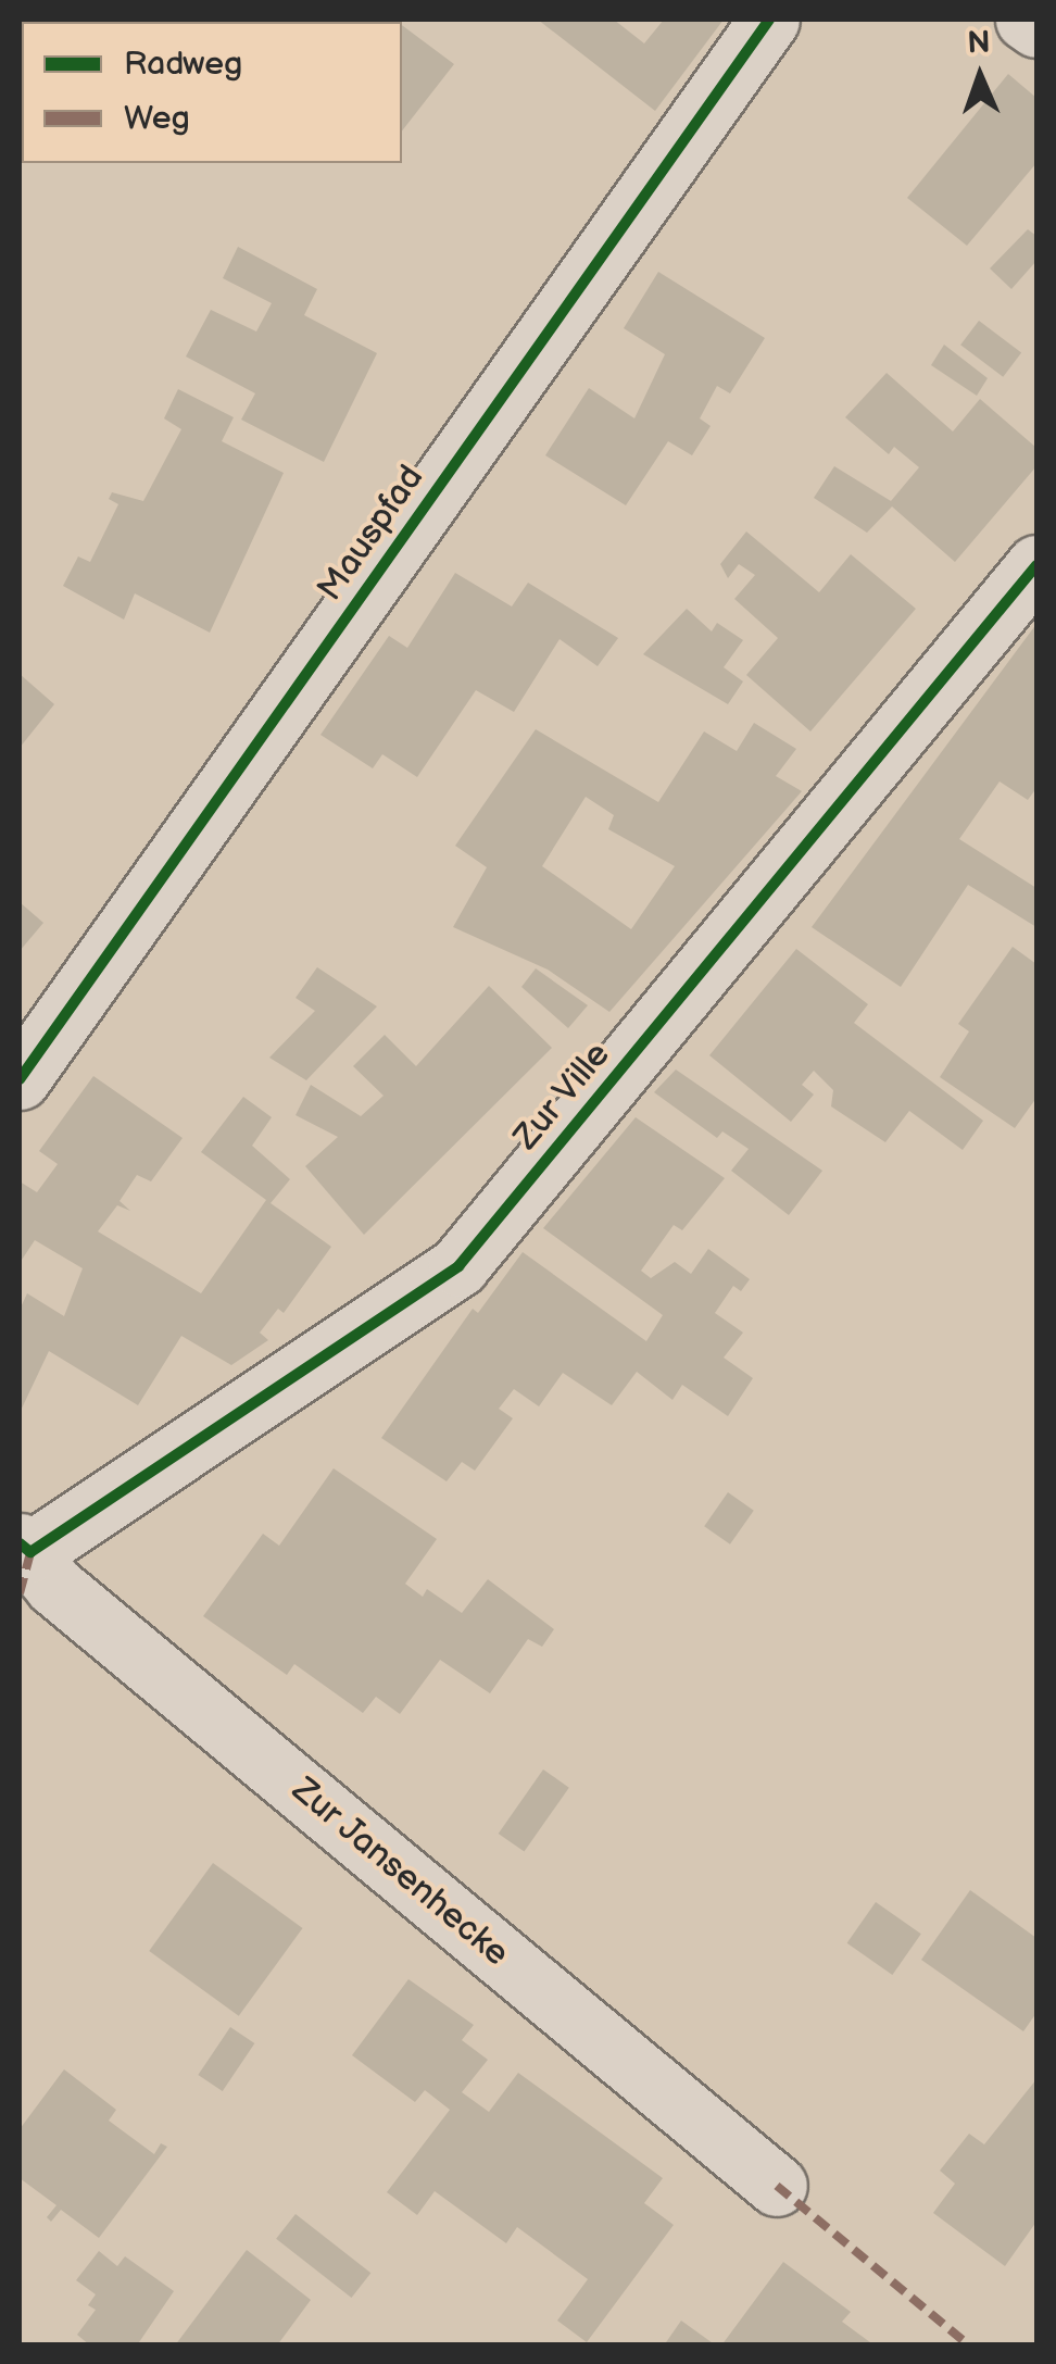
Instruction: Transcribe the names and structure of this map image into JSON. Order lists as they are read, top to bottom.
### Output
{
  "streets": {
    "street": ["Mauspfad", "Zur Ville", "Zur Jansenhecke"]
  },
  "crossings": [
    ["Zur Ville", "Zur Jansenhecke"]
  ],
  "legend": ["Radweg", "Weg"],
  "north": "top"
}
